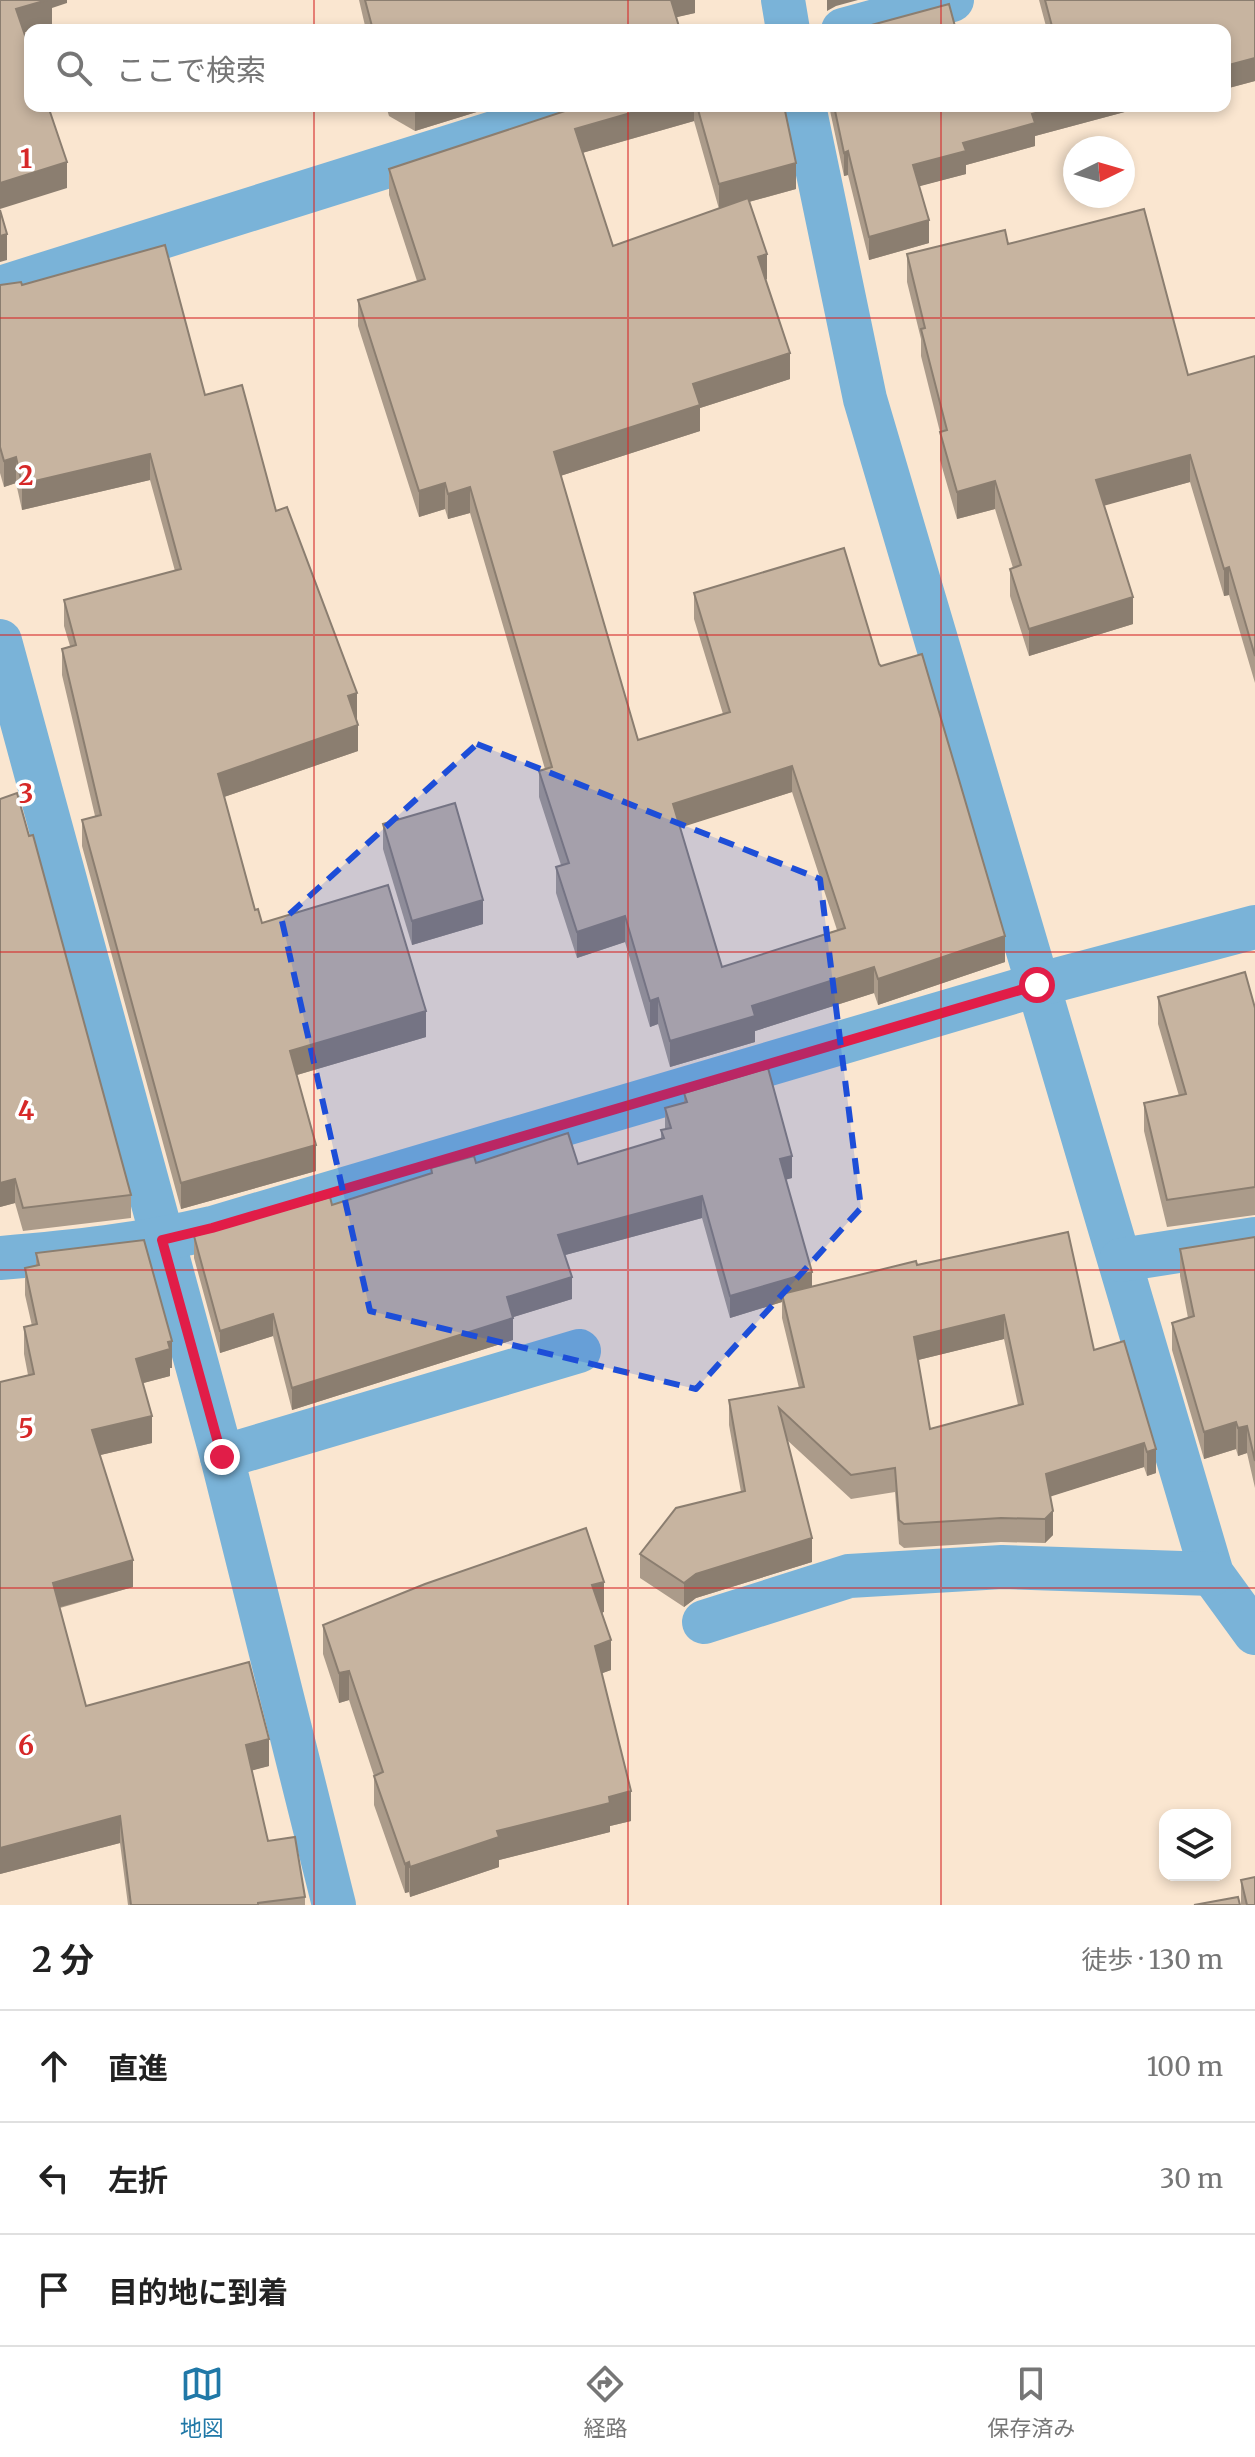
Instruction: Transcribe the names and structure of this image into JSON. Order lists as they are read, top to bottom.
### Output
{
  "north": "right",
  "page": {
    "search": "ここで検索",
    "heading": ["2 分", "徒歩 · 130 m"],
    "list": [
      ["直進", "100 m"],
      ["左折", "30 m"],
      "目的地に到着"
    ],
    "nav": ["地図", "経路", "保存済み"]
  },
  "grid": {
    "rows": [
      "1",
      "2",
      "3",
      "4",
      "5",
      "6"
    ]
  }
}
